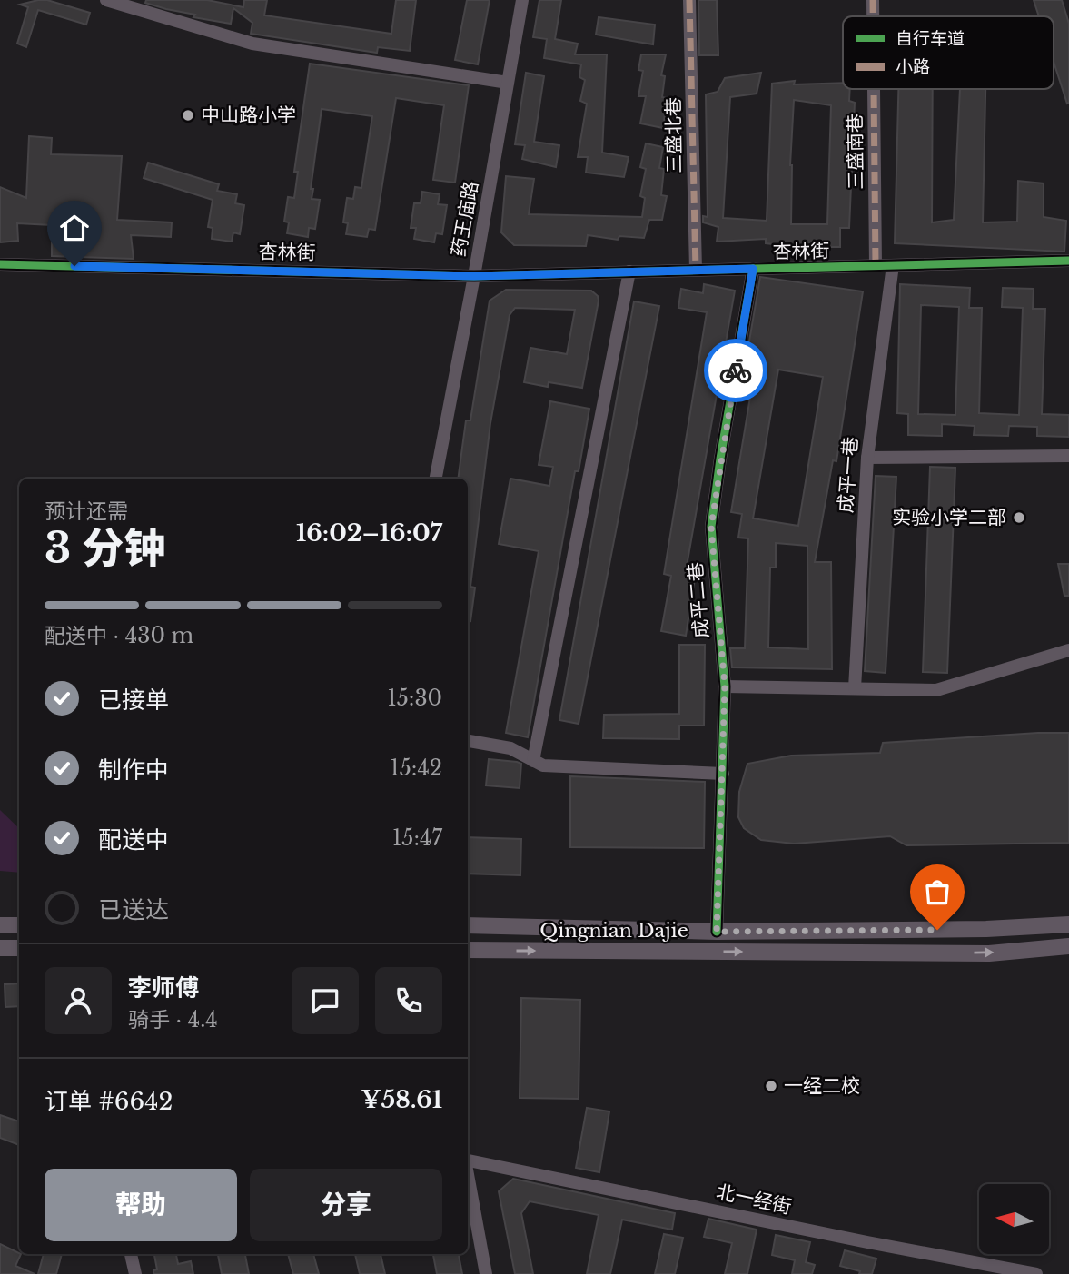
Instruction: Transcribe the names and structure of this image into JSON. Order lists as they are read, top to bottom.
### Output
{
  "streets": {
    "main road": ["Qingnian Dajie"],
    "street": [
      "三盛北巷",
      "三盛南巷",
      "药王庙路",
      "杏林街",
      "成平一巷",
      "成平二巷",
      "北一经街"
    ]
  },
  "crossings": [
    ["三盛北巷", "杏林街"],
    ["三盛南巷", "杏林街"],
    ["药王庙路", "杏林街"],
    ["杏林街", "成平一巷"],
    ["杏林街", "成平二巷"]
  ],
  "places": ["中山路小学", "实验小学二部", "一经二校"],
  "legend": ["自行车道", "小路"],
  "north": "left",
  "page": {
    "heading": ["3 分钟", "预计还需", "16:02–16:07"],
    "panel": [
      "李师傅",
      "骑手 · 4.4",
      "订单 #6642",
      "¥58.61"
    ],
    "bar": "配送中 · 430 m",
    "list": [
      ["已接单", "15:30"],
      ["制作中", "15:42"],
      ["配送中", "15:47"],
      "已送达"
    ],
    "buttons": ["帮助", "分享"]
  }
}
